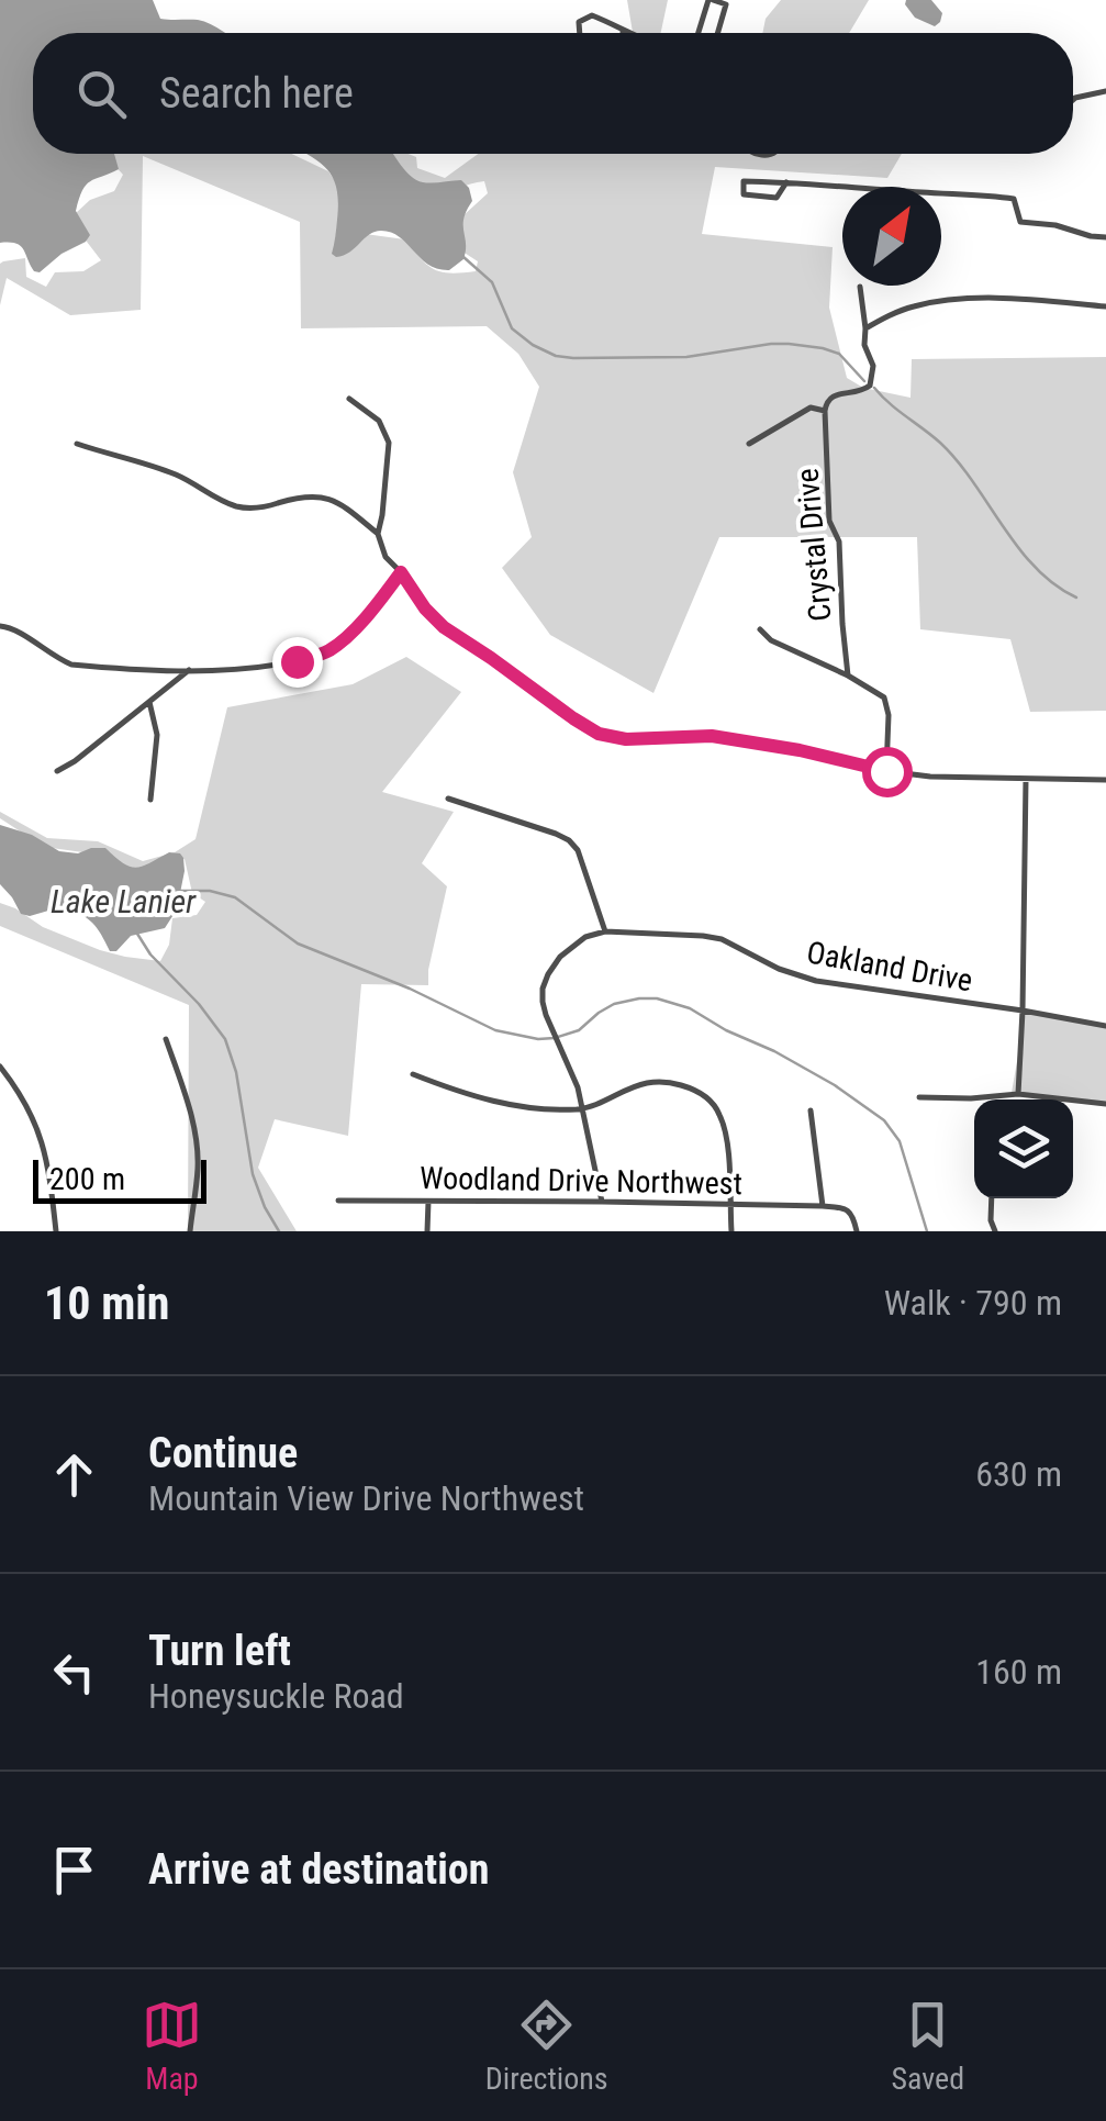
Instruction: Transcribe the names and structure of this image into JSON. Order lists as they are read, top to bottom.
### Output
{
  "streets": {
    "street": ["Crystal Drive", "Oakland Drive", "Woodland Drive Northwest"]
  },
  "water": ["Lake Lanier"],
  "scale_bar": "200 m",
  "north": "top right",
  "page": {
    "search": "Search here",
    "scale": "200 m",
    "heading": ["10 min", "Walk · 790 m"],
    "list": [
      ["Continue", "Mountain View Drive Northwest", "630 m"],
      ["Turn left", "Honeysuckle Road", "160 m"],
      "Arrive at destination"
    ],
    "nav": ["Map", "Directions", "Saved"]
  }
}
